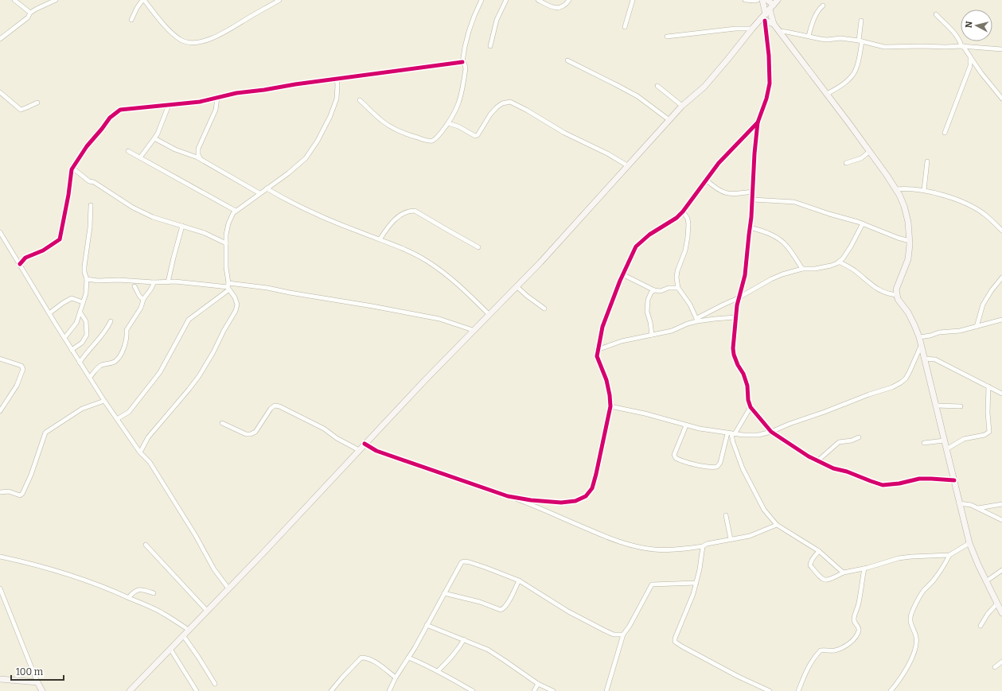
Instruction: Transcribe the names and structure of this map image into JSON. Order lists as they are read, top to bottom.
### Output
{
  "scale_bar": "100 m",
  "north": "left"
}
